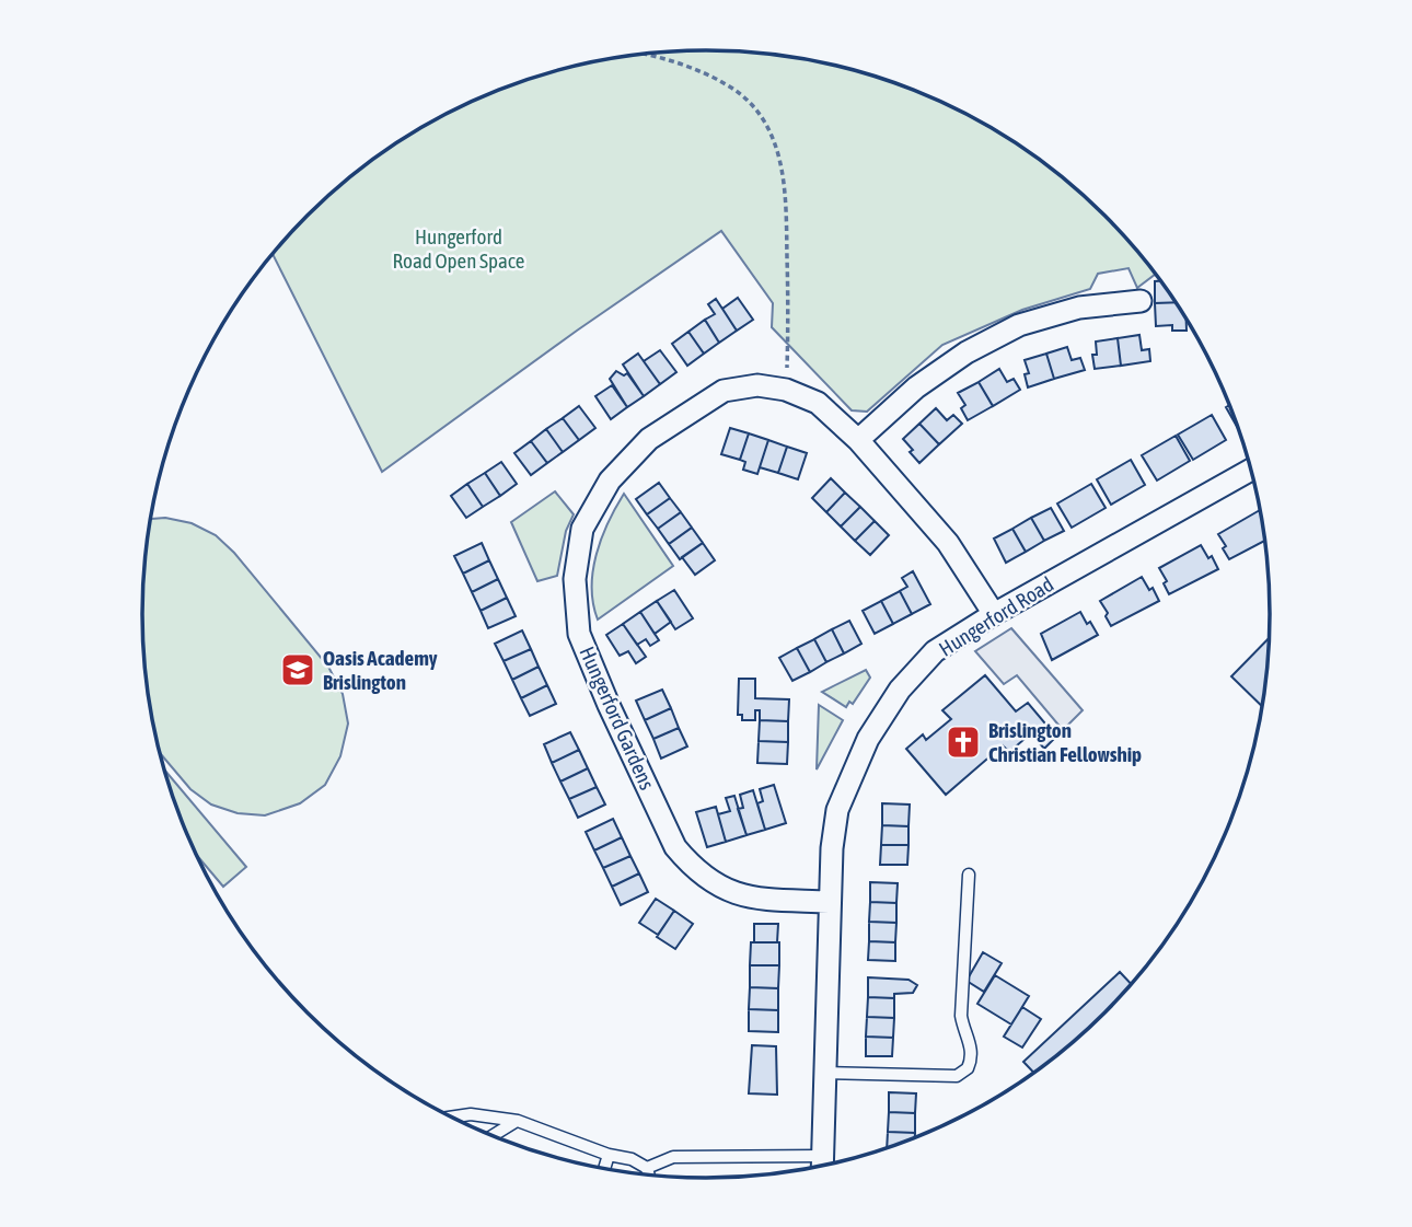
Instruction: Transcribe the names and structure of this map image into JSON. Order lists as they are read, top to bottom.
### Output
{
  "streets": {
    "street": ["Hungerford Road", "Hungerford Gardens"]
  },
  "crossings": [
    ["Hungerford Road", "Hungerford Gardens"]
  ],
  "parks": ["Hungerford Road Open Space"],
  "places": {
    "school or university": ["Oasis Academy Brislington"],
    "church": ["Brislington Christian Fellowship"]
  }
}
